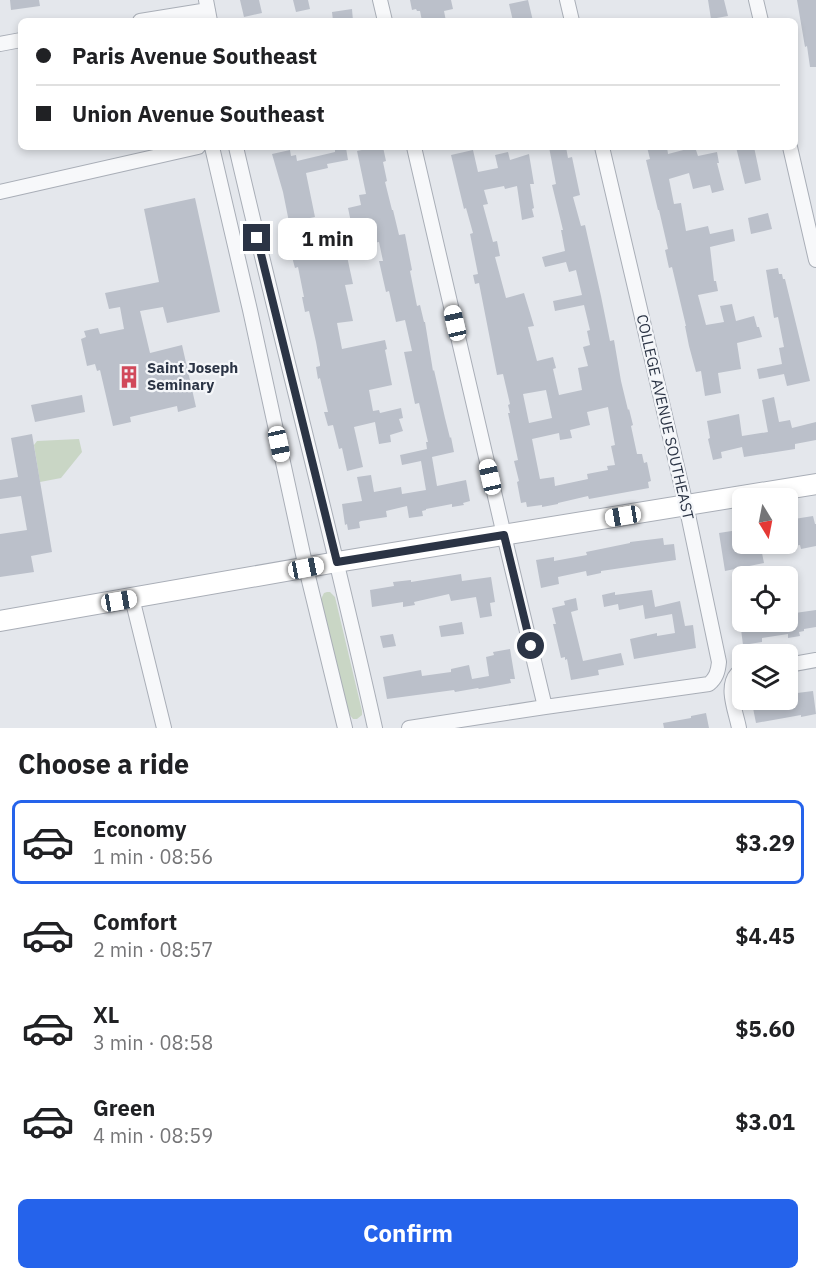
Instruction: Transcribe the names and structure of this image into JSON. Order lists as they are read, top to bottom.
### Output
{
  "streets": {
    "street": ["COLLEGE AVENUE SOUTHEAST"]
  },
  "places": {
    "building": ["Saint Joseph Seminary"]
  },
  "north": "bottom",
  "page": {
    "banner": ["Paris Avenue Southeast", "Union Avenue Southeast"],
    "bubble": "1 min",
    "heading": "Choose a ride",
    "list": [
      {
        "name": "Economy",
        "note": "1 min · 08:56",
        "value": "$3.29"
      },
      {
        "name": "Comfort",
        "note": "2 min · 08:57",
        "value": "$4.45"
      },
      {
        "name": "XL",
        "note": "3 min · 08:58",
        "value": "$5.60"
      },
      {
        "name": "Green",
        "note": "4 min · 08:59",
        "value": "$3.01"
      }
    ],
    "buttons": "Confirm"
  }
}
